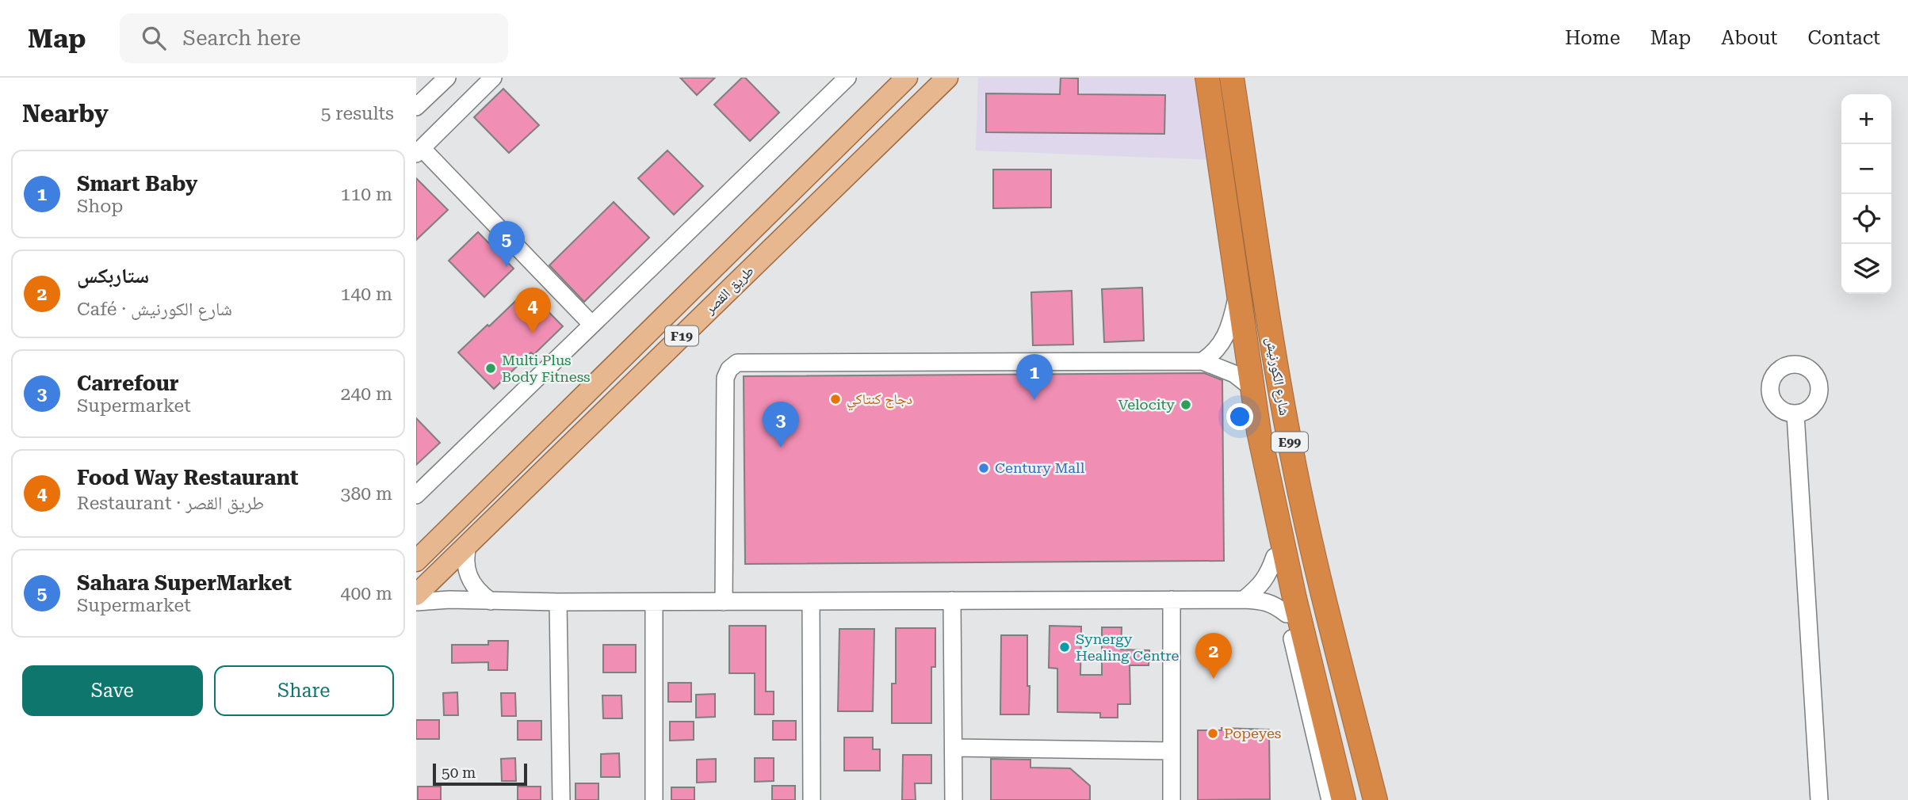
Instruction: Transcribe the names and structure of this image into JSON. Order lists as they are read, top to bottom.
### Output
{
  "streets": {
    "highway": ["شارع الكورنيش", "E99"],
    "main road": ["طريق القصر", "F19"]
  },
  "places": [
    "Multi Plus Body Fitness",
    "دجاج كنتاكي",
    "Velocity",
    "Century Mall",
    "Synergy Healing Centre",
    "Popeyes"
  ],
  "scale_bar": "50 m",
  "page": {
    "header": "Map",
    "search": "Search here",
    "nav": [
      "Home",
      "Map",
      "About",
      "Contact"
    ],
    "heading": ["Nearby", "5 results"],
    "map_buttons": ["+", "−"],
    "list": [
      {
        "mark": "1",
        "name": "Smart Baby",
        "note": "Shop",
        "value": "110 m"
      },
      {
        "mark": "2",
        "name": "ستاربكس",
        "note": "Café · شارع الكورنيش",
        "value": "140 m"
      },
      {
        "mark": "3",
        "name": "Carrefour",
        "note": "Supermarket",
        "value": "240 m"
      },
      {
        "mark": "4",
        "name": "Food Way Restaurant",
        "note": "Restaurant · طريق القصر",
        "value": "380 m"
      },
      {
        "mark": "5",
        "name": "Sahara SuperMarket",
        "note": "Supermarket",
        "value": "400 m"
      }
    ],
    "pins": [
      "5",
      "4",
      "1",
      "3",
      "2"
    ],
    "buttons": ["Save", "Share"],
    "scale": "50 m"
  }
}
